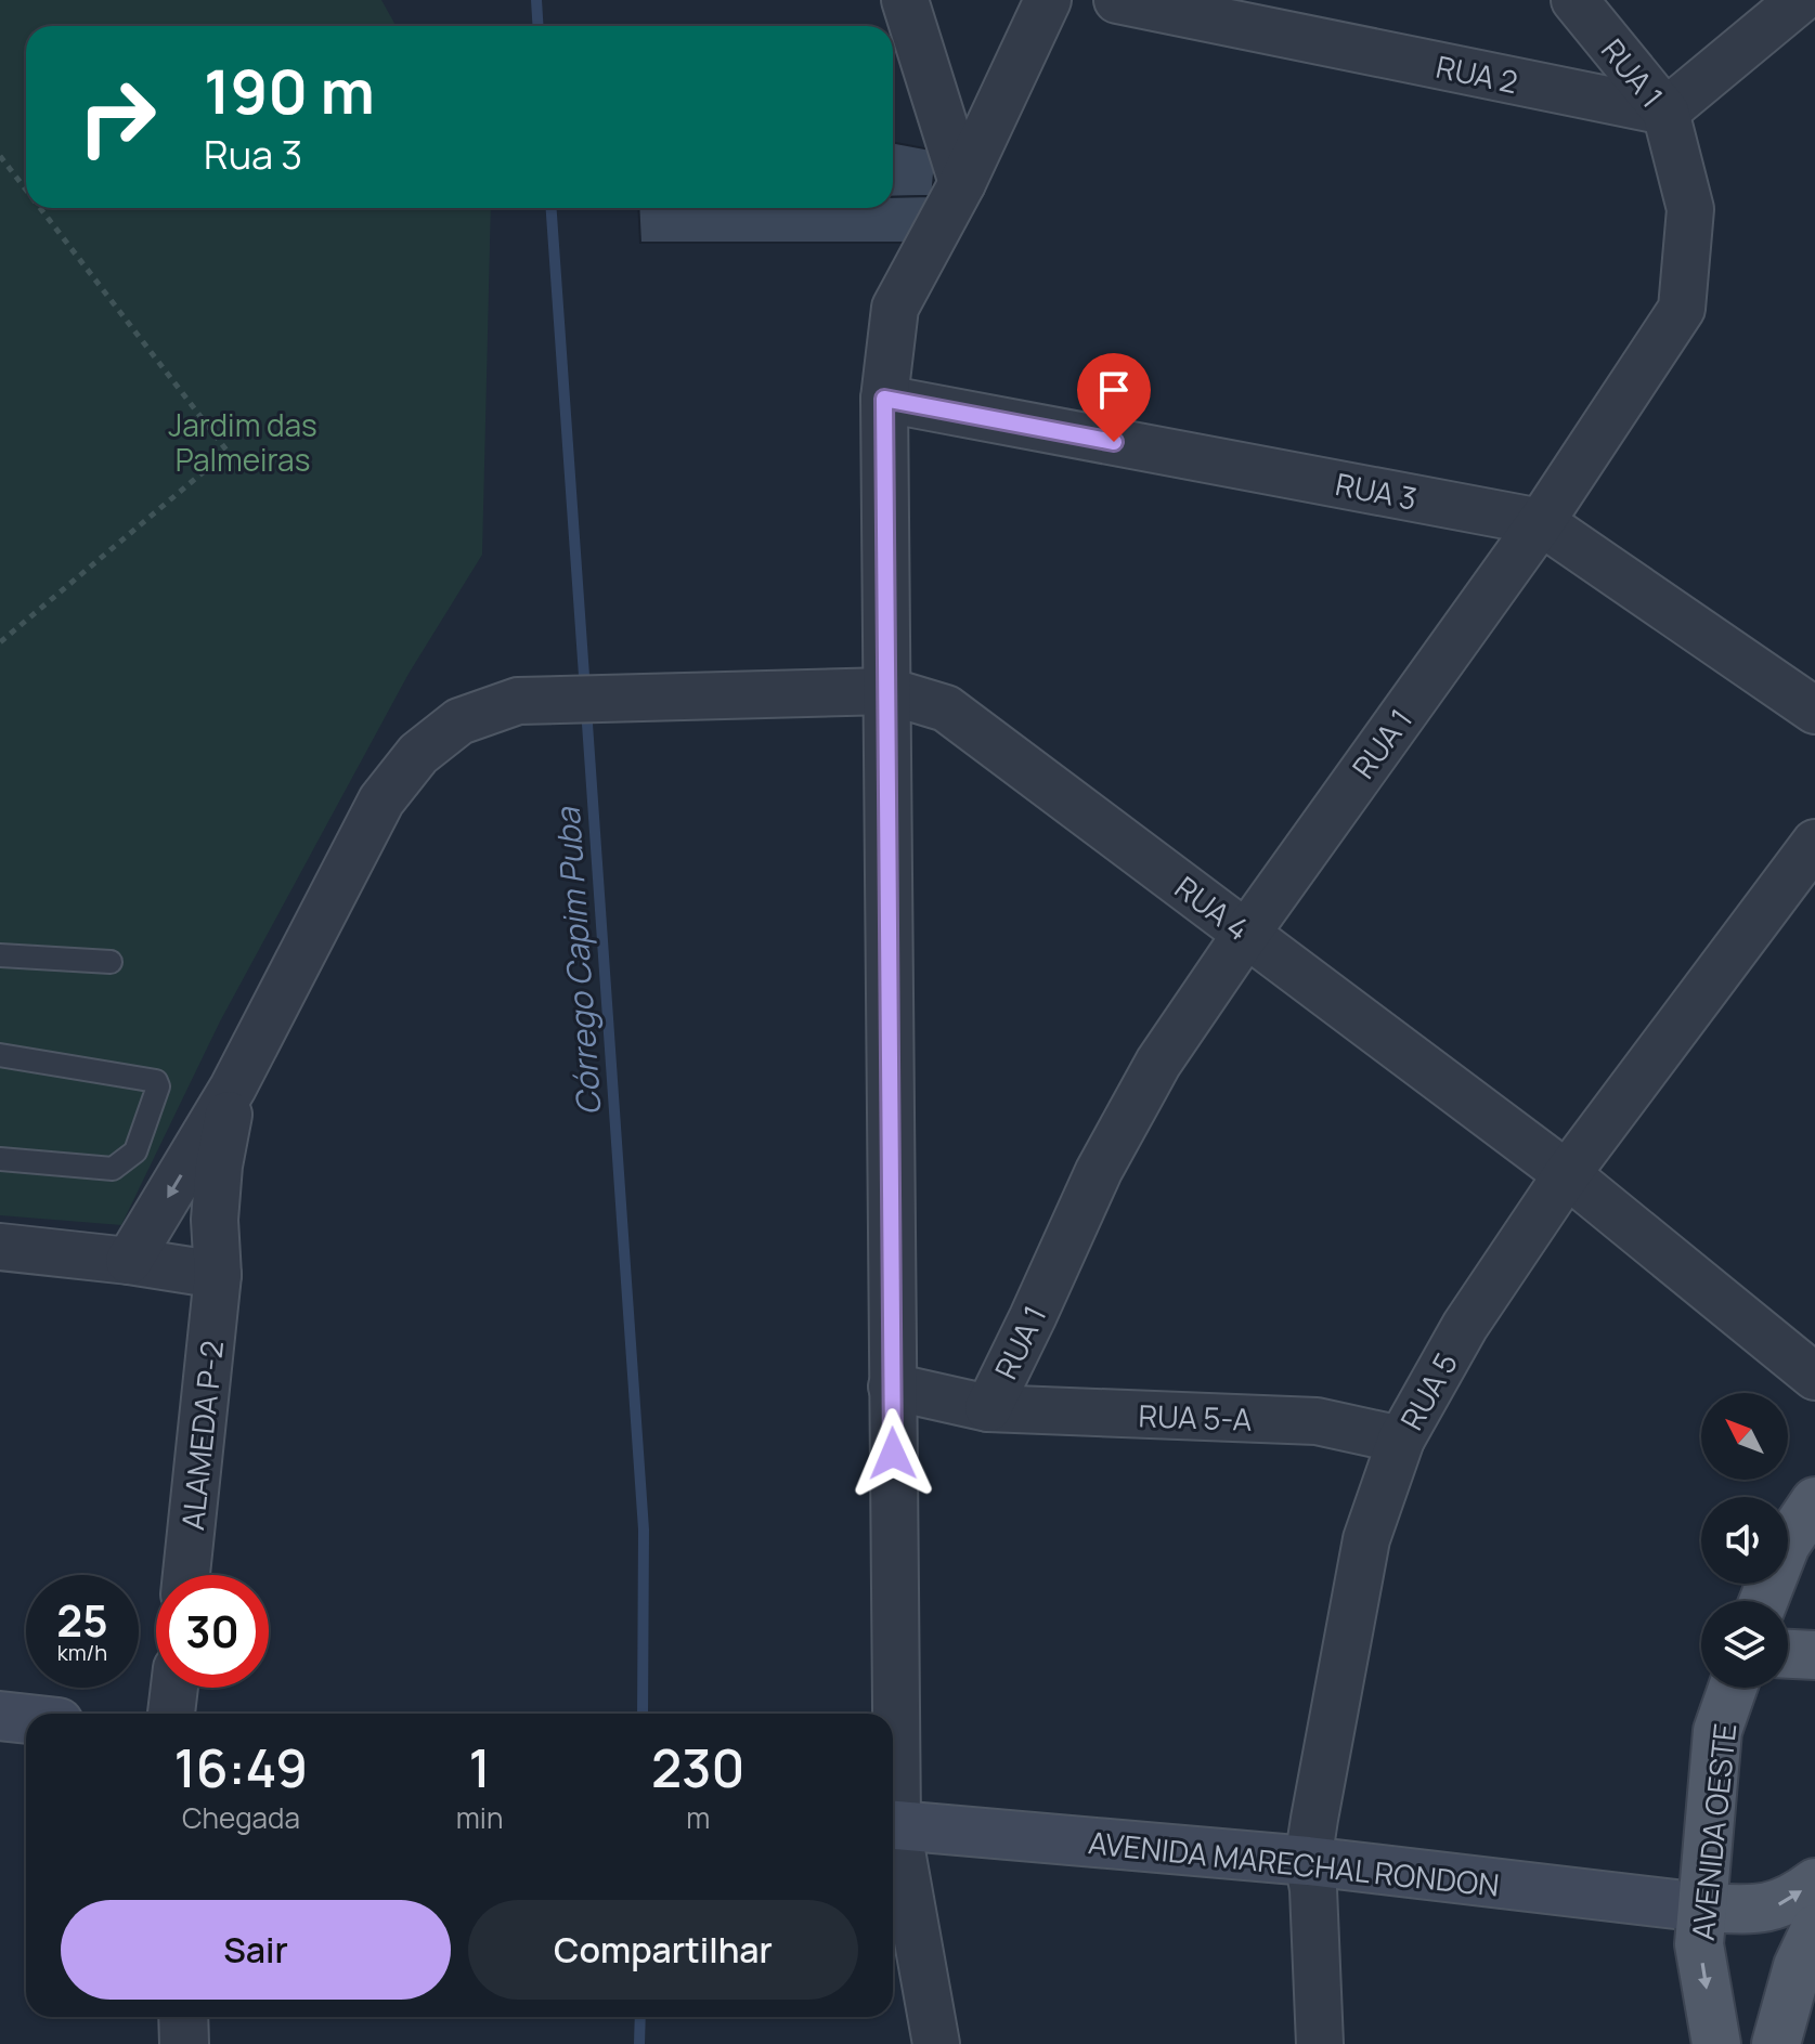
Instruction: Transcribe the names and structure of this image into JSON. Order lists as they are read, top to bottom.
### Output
{
  "streets": {
    "main road": ["AVENIDA OESTE", "AVENIDA MARECHAL RONDON"],
    "street": [
      "RUA 1",
      "RUA 2",
      "RUA 3",
      "RUA 4",
      "RUA 5",
      "RUA 5-A",
      "ALAMEDA P-2"
    ]
  },
  "crossings": [
    ["RUA 1", "RUA 2"],
    ["RUA 1", "RUA 3"],
    ["RUA 1", "RUA 4"],
    ["RUA 1", "RUA 5-A"],
    ["RUA 4", "RUA 5"],
    ["RUA 4", "ALAMEDA P-2"],
    ["RUA 5", "RUA 5-A"],
    ["RUA 5", "AVENIDA MARECHAL RONDON"],
    ["AVENIDA OESTE", "AVENIDA MARECHAL RONDON"]
  ],
  "water": ["Córrego Capim Puba"],
  "parks": ["Jardim das Palmeiras"],
  "north": "top left",
  "page": {
    "turn": ["190 m", "Rua 3"],
    "speed": "25 km/h",
    "limit": "30",
    "eta": [
      "16:49",
      "Chegada",
      "1",
      "min",
      "230",
      "m"
    ],
    "buttons": ["Sair", "Compartilhar"]
  }
}
